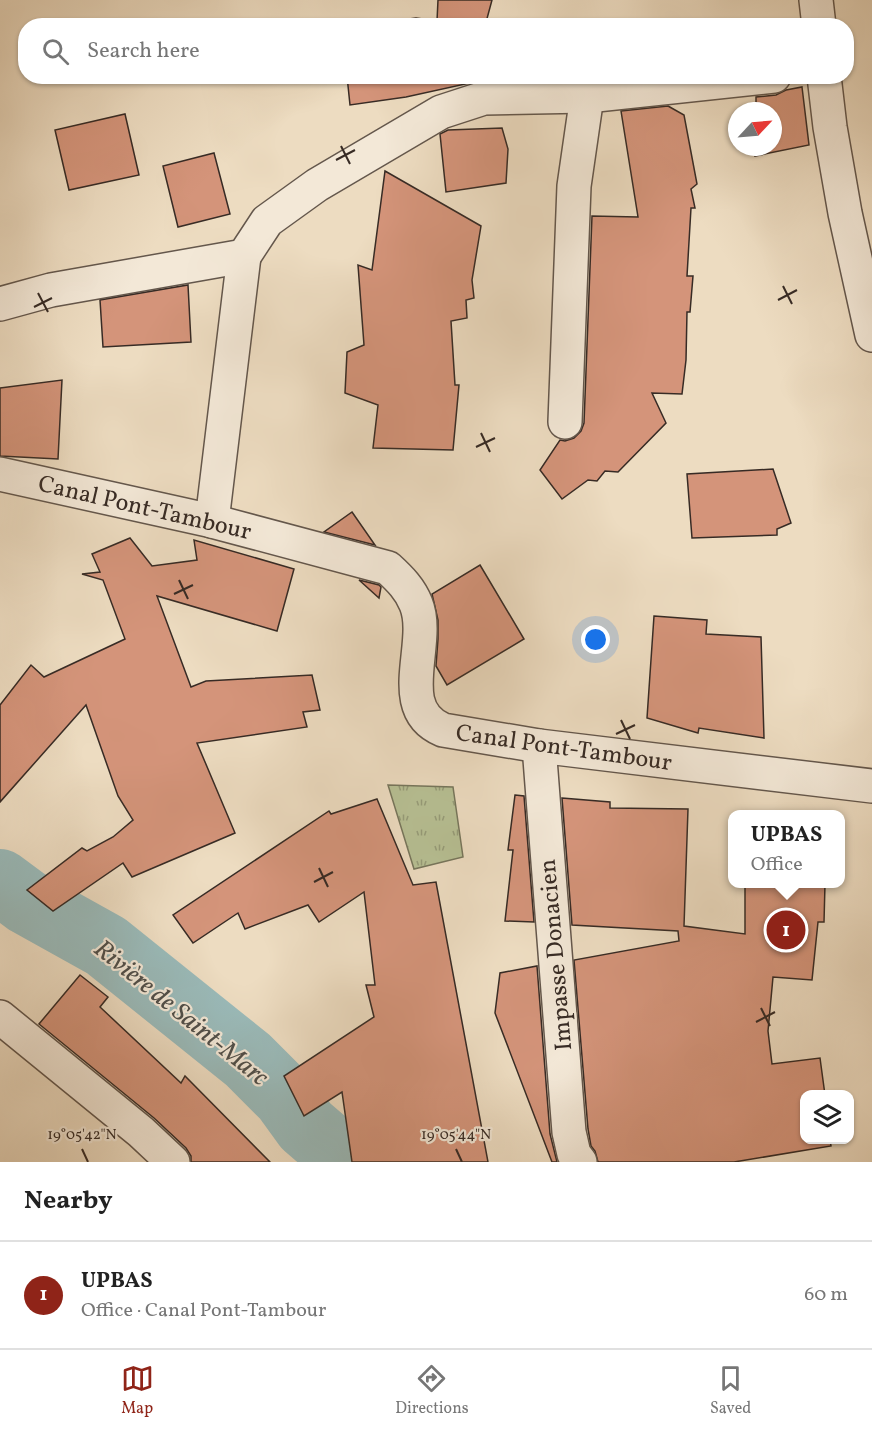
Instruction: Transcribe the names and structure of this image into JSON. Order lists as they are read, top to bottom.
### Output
{
  "streets": {
    "street": ["Canal Pont-Tambour", "Impasse Donacien"]
  },
  "crossings": [
    ["Canal Pont-Tambour", "Impasse Donacien"]
  ],
  "water": ["Rivière de Saint-Marc"],
  "north": "top right",
  "page": {
    "search": "Search here",
    "popup": ["UPBAS", "Office"],
    "pins": "1",
    "heading": "Nearby",
    "list": [
      {
        "mark": "1",
        "name": "UPBAS",
        "note": "Office · Canal Pont-Tambour",
        "value": "60 m"
      }
    ],
    "nav": ["Map", "Directions", "Saved"]
  },
  "coordinates": ["19°05'42\"N", "19°05'44\"N"]
}
